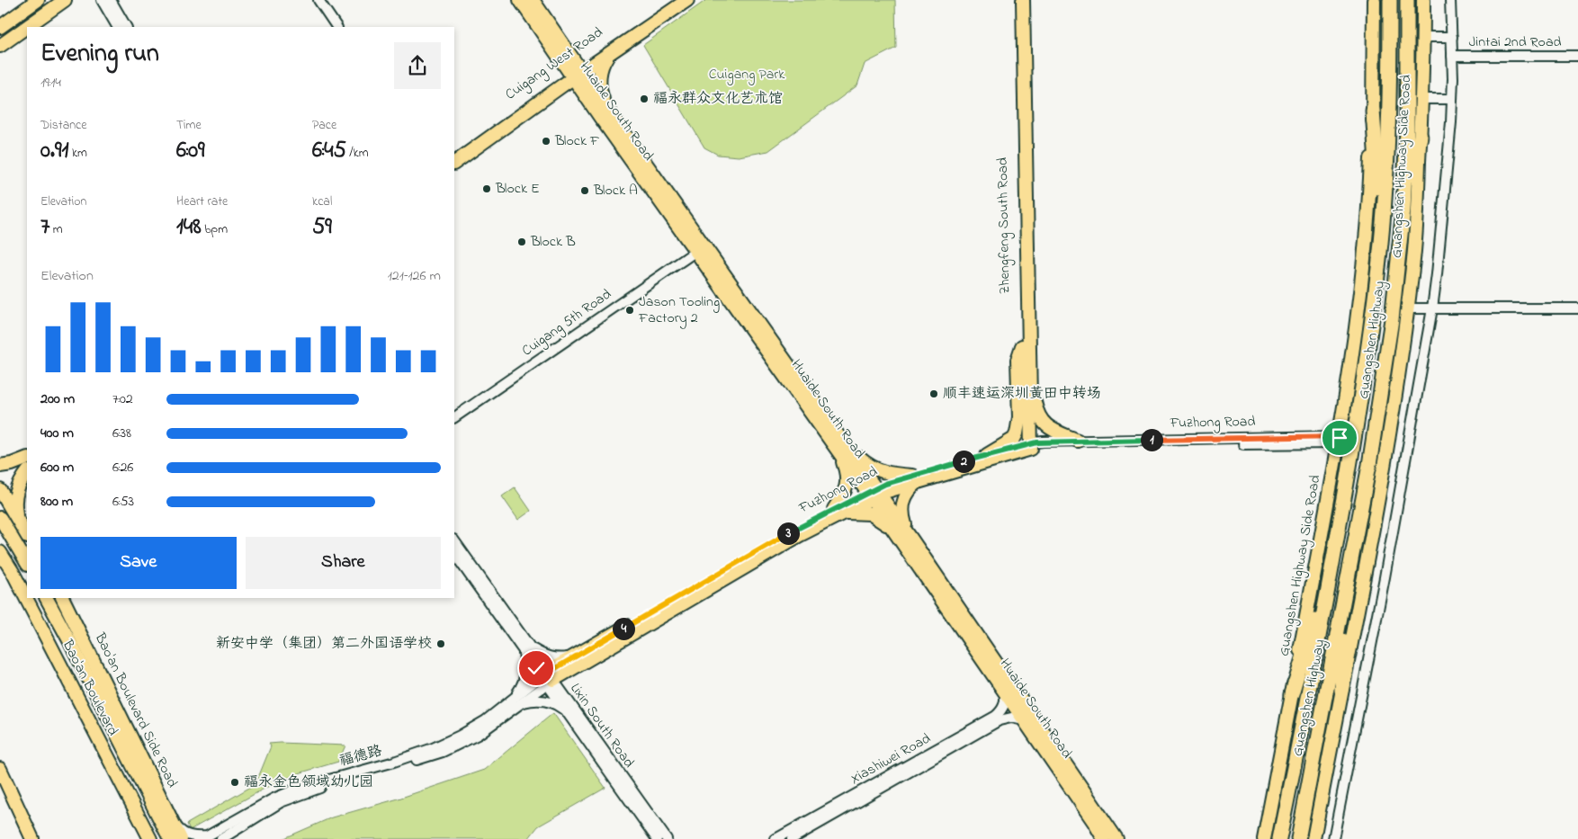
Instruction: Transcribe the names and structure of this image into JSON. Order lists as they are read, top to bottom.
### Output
{
  "streets": {
    "highway": ["Guangshen Highway"],
    "main road": [
      "Cuigang West Road",
      "Huaide South Road",
      "Guangshen Highway Side Road",
      "Zhengfeng South Road",
      "Fuzhong Road",
      "Bao'an Boulevard",
      "Bao'an Boulevard Side Road"
    ],
    "street": [
      "Jintai 2nd Road",
      "Cuigang 5th Road",
      "Lixin South Road",
      "福德路",
      "Xiashiwei Road"
    ]
  },
  "crossings": [
    ["Cuigang West Road", "Huaide South Road"],
    ["Huaide South Road", "Cuigang 5th Road"],
    ["Huaide South Road", "Fuzhong Road"],
    ["Huaide South Road", "Xiashiwei Road"],
    ["Guangshen Highway Side Road", "Fuzhong Road"],
    ["Zhengfeng South Road", "Fuzhong Road"],
    ["Fuzhong Road", "Lixin South Road"],
    ["Fuzhong Road", "福德路"],
    ["Bao'an Boulevard Side Road", "福德路"],
    ["Lixin South Road", "福德路"]
  ],
  "parks": ["Cuigang Park"],
  "places": [
    "福永群众文化艺术馆",
    "Block F",
    "Block E",
    "Block A",
    "Block B",
    "Jason Tooling Factory 2",
    "顺丰速运深圳黄田中转场",
    "新安中学（集团）第二外国语学校",
    "福永金色领域幼儿园"
  ],
  "page": {
    "heading": ["Evening run", "19:14"],
    "stats": [
      ["Distance", "0.91 km"],
      ["Time", "6:09"],
      ["Pace", "6:45 /km"],
      ["Elevation", "7 m"],
      ["Heart rate", "148 bpm"],
      ["kcal", "59"]
    ],
    "chart": ["Elevation", "121–126 m"],
    "list": [
      {
        "name": "200 m",
        "note": "7:02"
      },
      {
        "name": "400 m",
        "note": "6:38"
      },
      {
        "name": "600 m",
        "note": "6:26"
      },
      {
        "name": "800 m",
        "note": "6:53"
      }
    ],
    "pins": [
      "1",
      "2",
      "3",
      "4"
    ],
    "buttons": ["Save", "Share"]
  }
}
